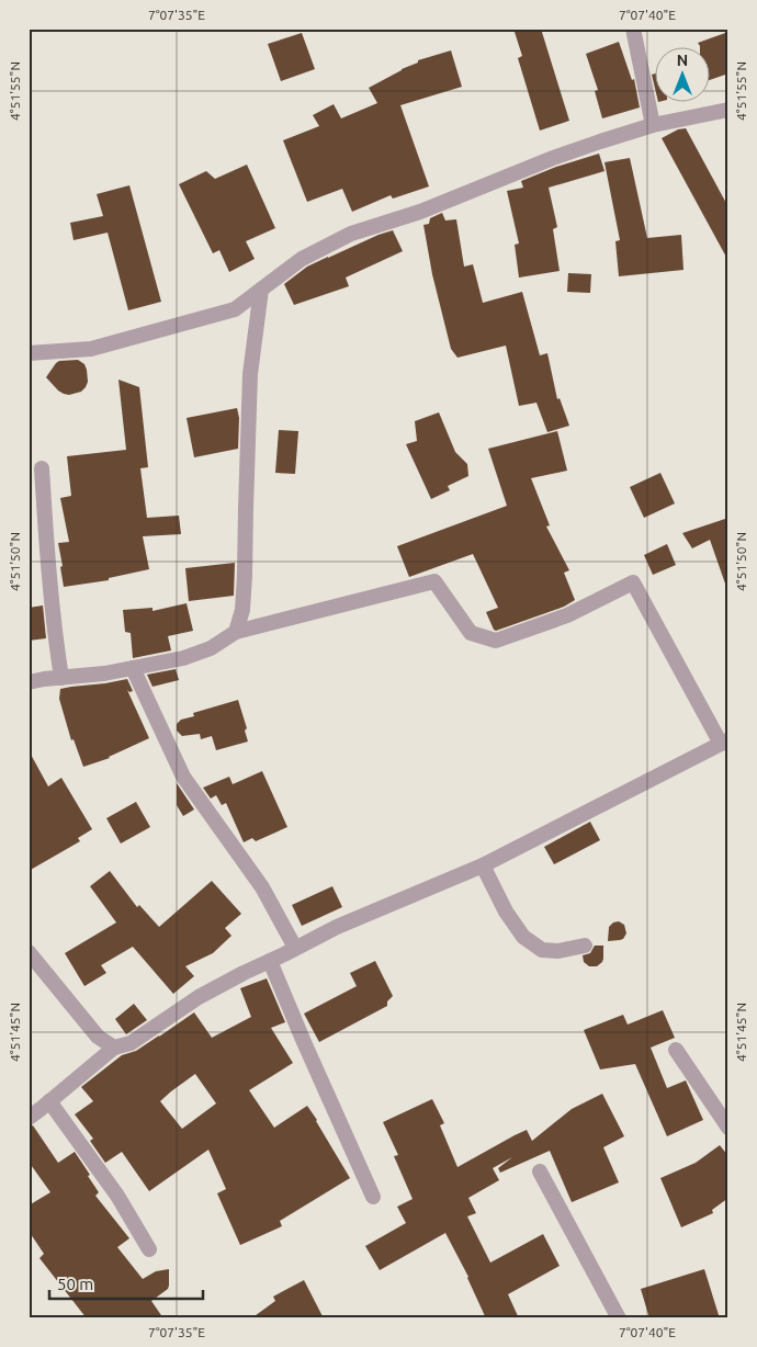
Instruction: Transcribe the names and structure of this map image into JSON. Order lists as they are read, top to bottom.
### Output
{
  "scale_bar": "50 m",
  "north": "top",
  "coordinates": [
    "7°07'35\"E",
    "7°07'40\"E",
    "4°51'55\"N",
    "4°51'50\"N",
    "4°51'45\"N"
  ]
}
